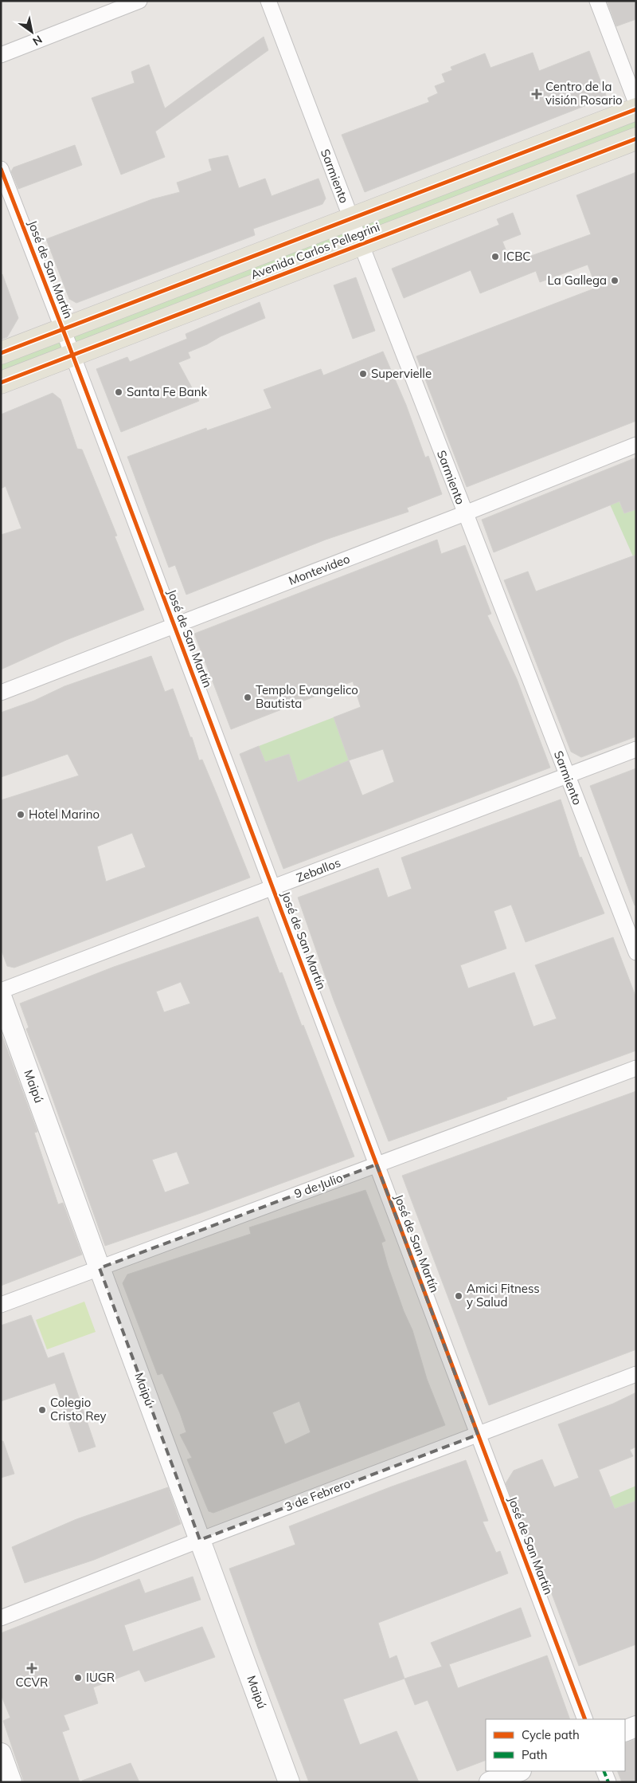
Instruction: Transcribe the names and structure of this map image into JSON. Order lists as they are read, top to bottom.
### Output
{
  "streets": {
    "main road": ["Avenida Carlos Pellegrini", "Maipú"],
    "street": [
      "Sarmiento",
      "José de San Martín",
      "Montevideo",
      "Zeballos",
      "9 de Julio",
      "3 de Febrero"
    ]
  },
  "crossings": [
    ["Sarmiento", "Avenida Carlos Pellegrini"],
    ["Sarmiento", "Montevideo"],
    ["Sarmiento", "Zeballos"],
    ["Avenida Carlos Pellegrini", "José de San Martín"],
    ["José de San Martín", "Montevideo"],
    ["José de San Martín", "Zeballos"],
    ["José de San Martín", "9 de Julio"],
    ["José de San Martín", "3 de Febrero"],
    ["Maipú", "9 de Julio"],
    ["Maipú", "3 de Febrero"]
  ],
  "places": {
    "health": ["Centro de la visión Rosario", "CCVR"],
    "other": [
      "ICBC",
      "La Gallega",
      "Supervielle",
      "Santa Fe Bank",
      "Templo Evangelico Bautista",
      "Hotel Marino",
      "Amici Fitness y Salud",
      "Colegio Cristo Rey",
      "IUGR"
    ]
  },
  "legend": ["Cycle path", "Path"],
  "north": "bottom right"
}
